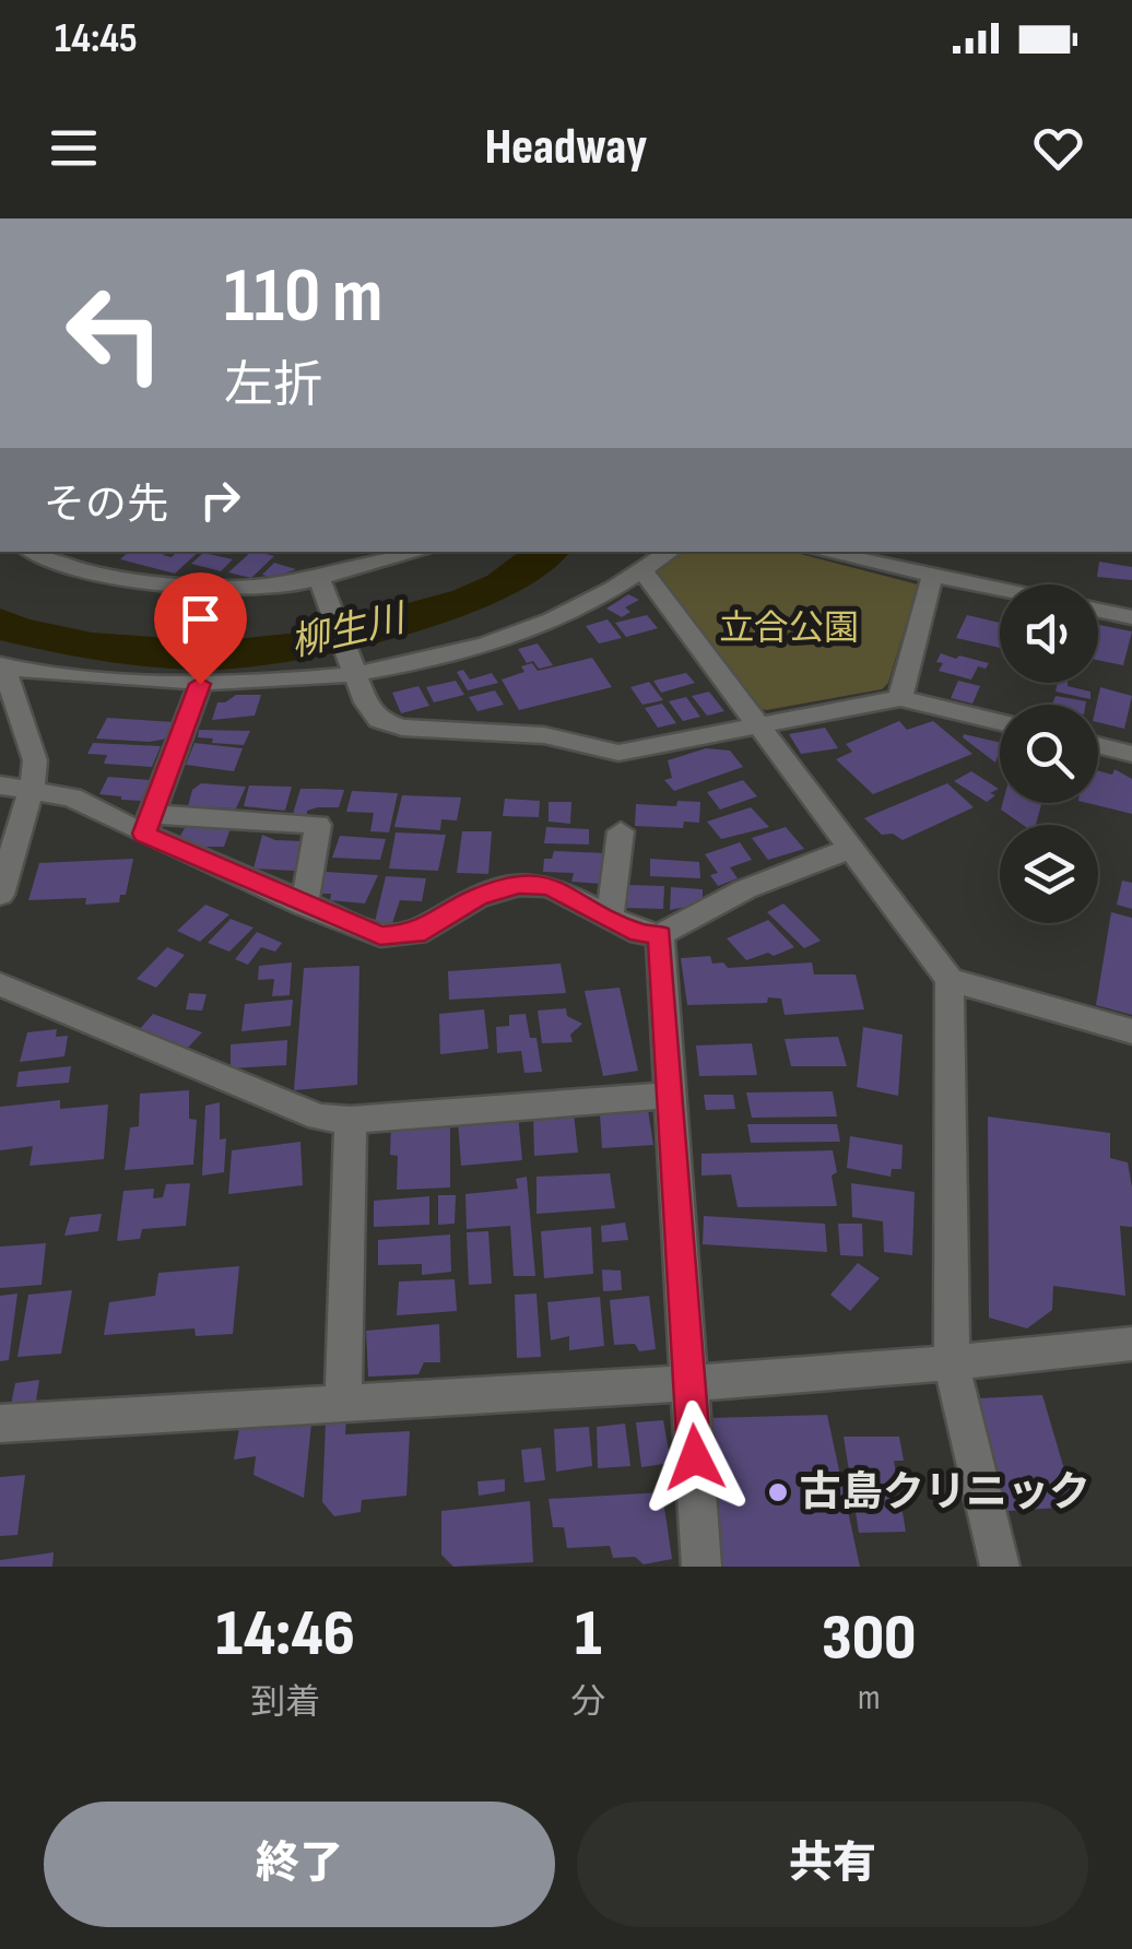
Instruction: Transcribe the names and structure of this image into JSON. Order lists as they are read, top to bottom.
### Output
{
  "water": ["柳生川"],
  "parks": ["立合公園"],
  "places": ["古島クリニック"],
  "page": {
    "status": "14:45",
    "header": "Headway",
    "turn": ["110 m", "左折"],
    "then": "その先",
    "eta": [
      "14:46",
      "到着",
      "1",
      "分",
      "300",
      "m"
    ],
    "buttons": ["終了", "共有"]
  }
}
